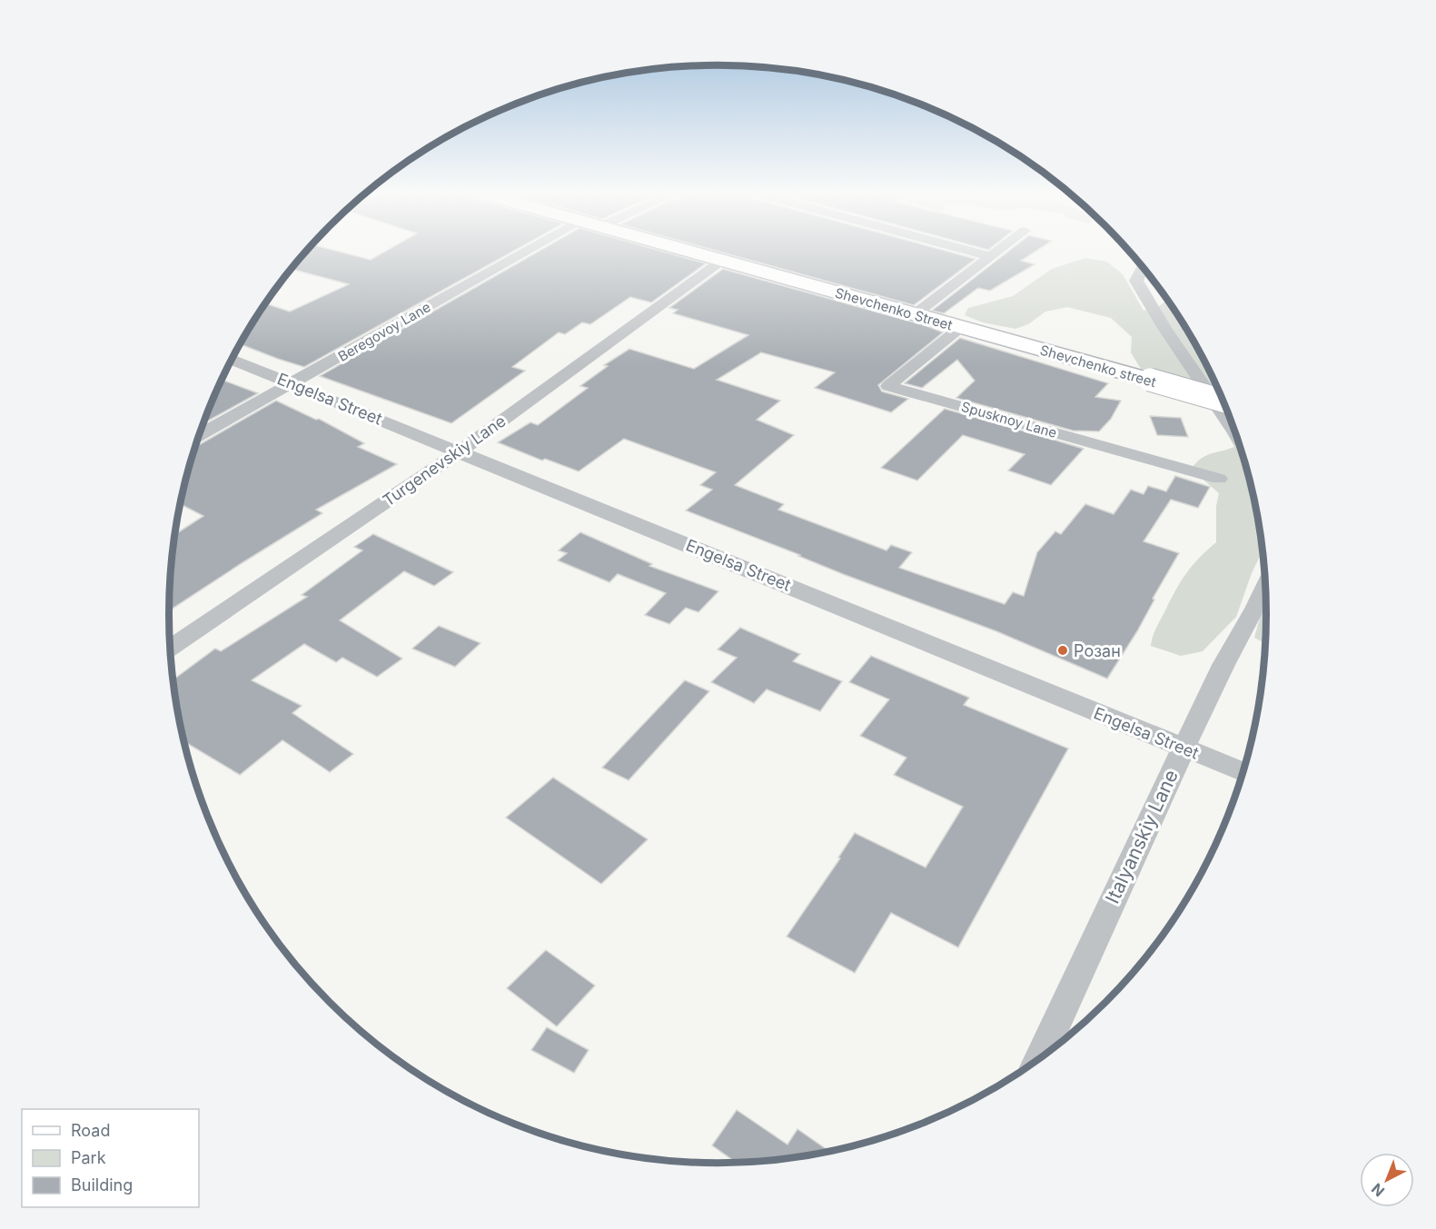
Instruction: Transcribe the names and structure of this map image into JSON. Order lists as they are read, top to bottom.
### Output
{
  "streets": {
    "street": [
      "Shevchenko Street",
      "Beregovoy Lane",
      "Shevchenko street",
      "Engelsa Street",
      "Spusknoy Lane",
      "Turgenevskiy Lane",
      "Italyanskiy Lane"
    ]
  },
  "crossings": [
    ["Shevchenko Street", "Shevchenko street"],
    ["Shevchenko Street", "Spusknoy Lane"],
    ["Shevchenko Street", "Turgenevskiy Lane"],
    ["Beregovoy Lane", "Engelsa Street"],
    ["Shevchenko street", "Spusknoy Lane"],
    ["Engelsa Street", "Turgenevskiy Lane"],
    ["Engelsa Street", "Italyanskiy Lane"]
  ],
  "places": ["Розан"],
  "legend": ["Road", "Park", "Building"],
  "north": "bottom left"
}
